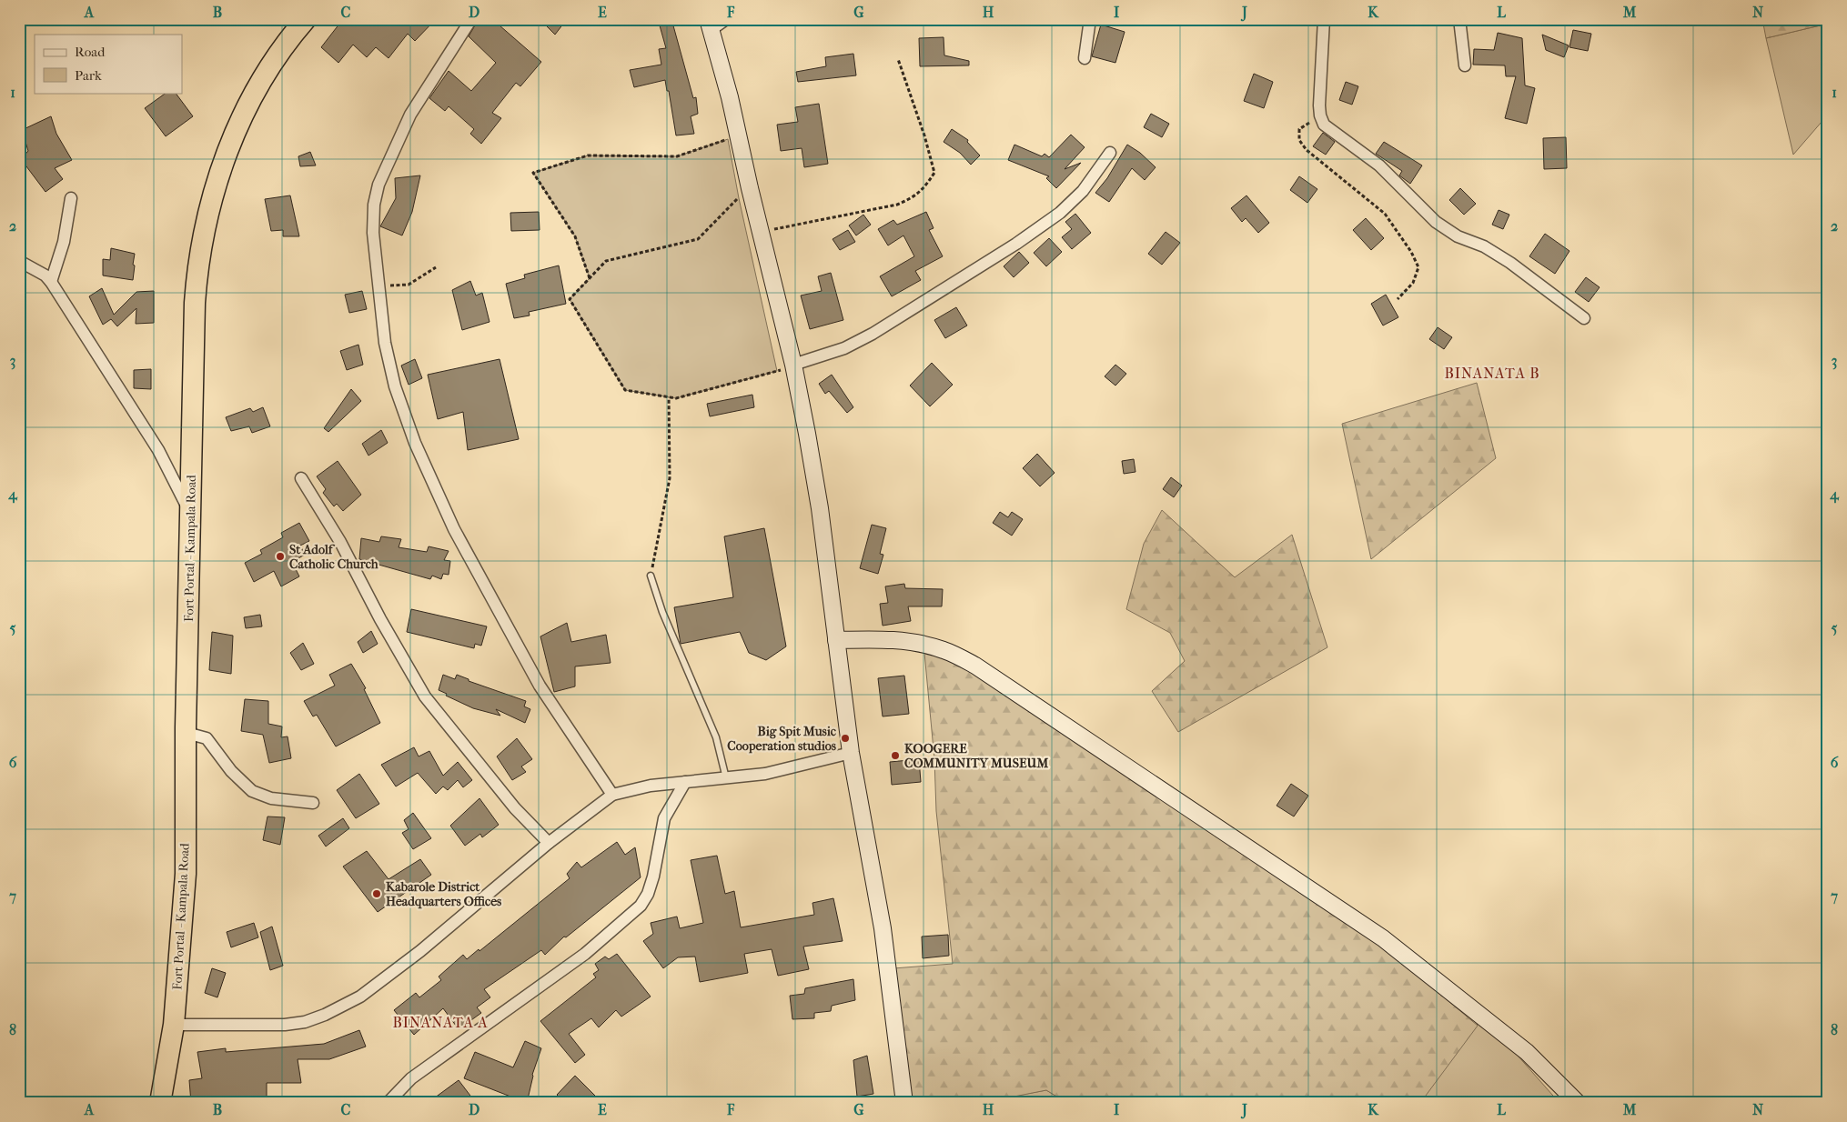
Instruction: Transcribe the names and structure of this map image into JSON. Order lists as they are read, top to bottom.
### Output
{
  "streets": {
    "highway": ["Fort Portal - Kampala Road"]
  },
  "districts": ["BINANATA B", "BINANATA A"],
  "places": [
    "St Adolf Catholic Church",
    "Big Spit Music Cooperation studios",
    "KOOGERE COMMUNITY MUSEUM",
    "Kabarole District Headquarters Offices"
  ],
  "legend": ["Road", "Park"],
  "grid": {
    "columns": [
      "A",
      "B",
      "C",
      "D",
      "E",
      "F",
      "G",
      "H",
      "I",
      "J",
      "K",
      "L",
      "M",
      "N"
    ],
    "rows": [
      "1",
      "2",
      "3",
      "4",
      "5",
      "6",
      "7",
      "8"
    ]
  }
}
